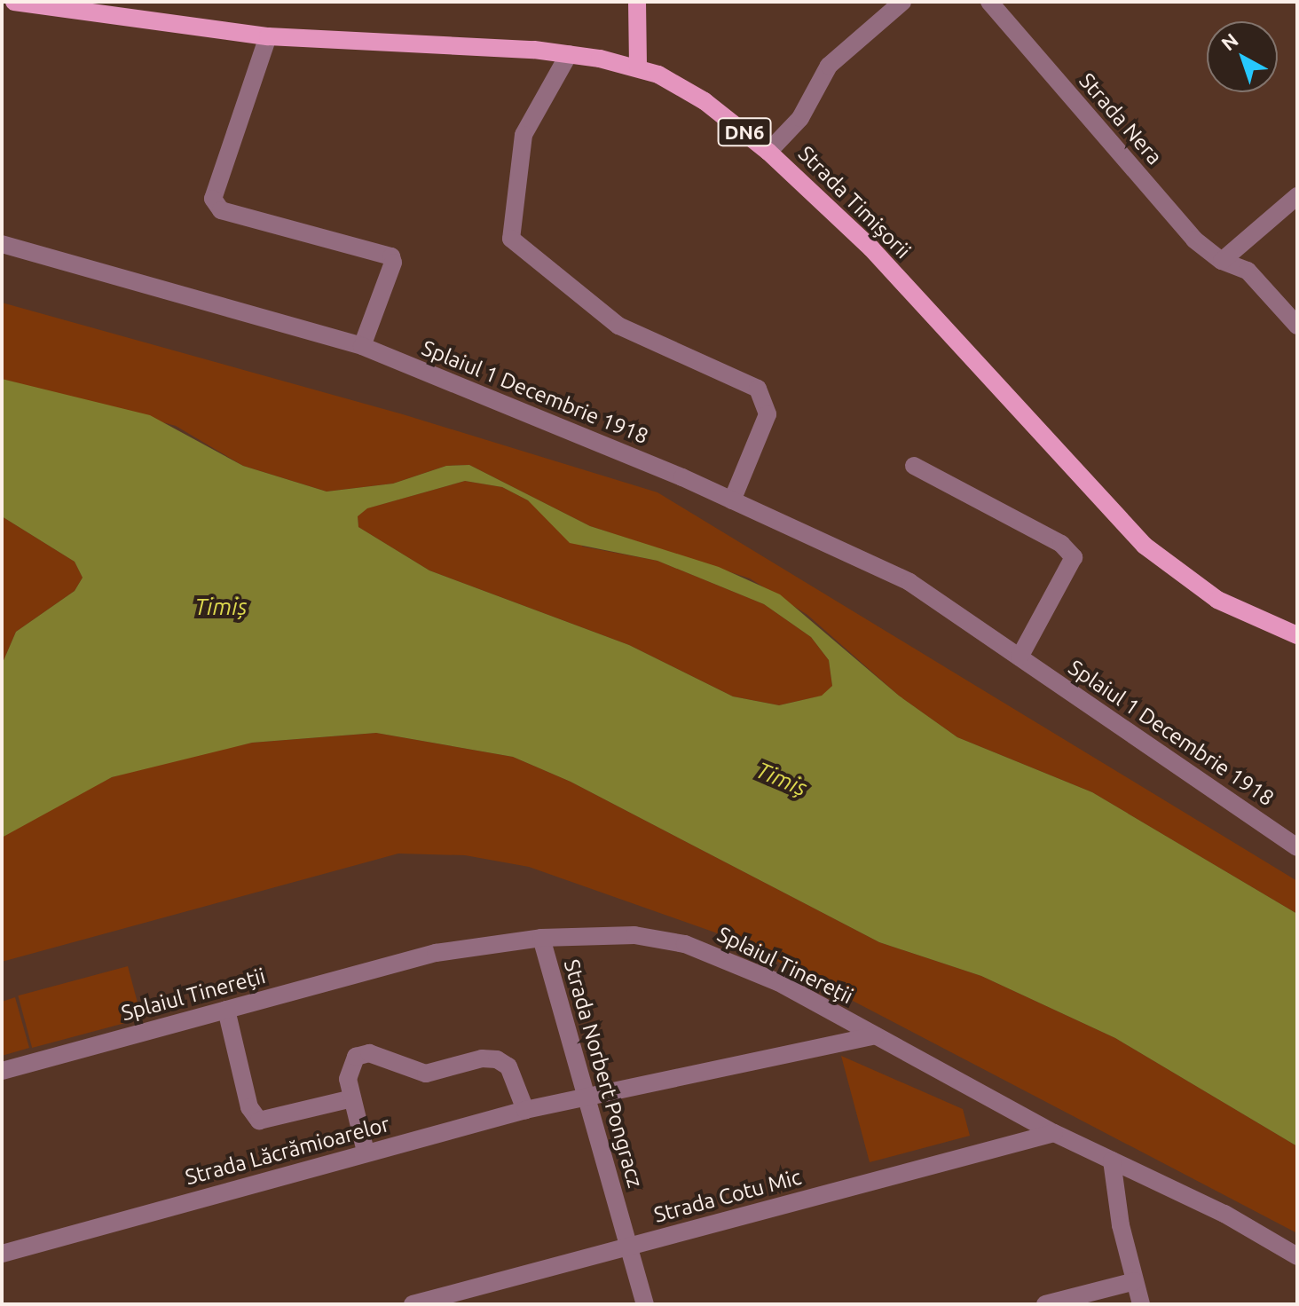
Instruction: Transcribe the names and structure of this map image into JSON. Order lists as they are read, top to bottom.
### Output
{
  "streets": {
    "main road": ["DN6", "Strada Timișorii"],
    "street": [
      "Strada Nera",
      "Splaiul 1 Decembrie 1918",
      "Splaiul Tinereții",
      "Strada Norbert Pongracz",
      "Strada Lăcrămioarelor",
      "Strada Cotu Mic"
    ]
  },
  "crossings": [
    ["Splaiul Tinereții", "Strada Norbert Pongracz"],
    ["Splaiul Tinereții", "Strada Lăcrămioarelor"],
    ["Splaiul Tinereții", "Strada Cotu Mic"],
    ["Strada Norbert Pongracz", "Strada Lăcrămioarelor"],
    ["Strada Norbert Pongracz", "Strada Cotu Mic"]
  ],
  "water": ["Timiș"],
  "north": "top left"
}
